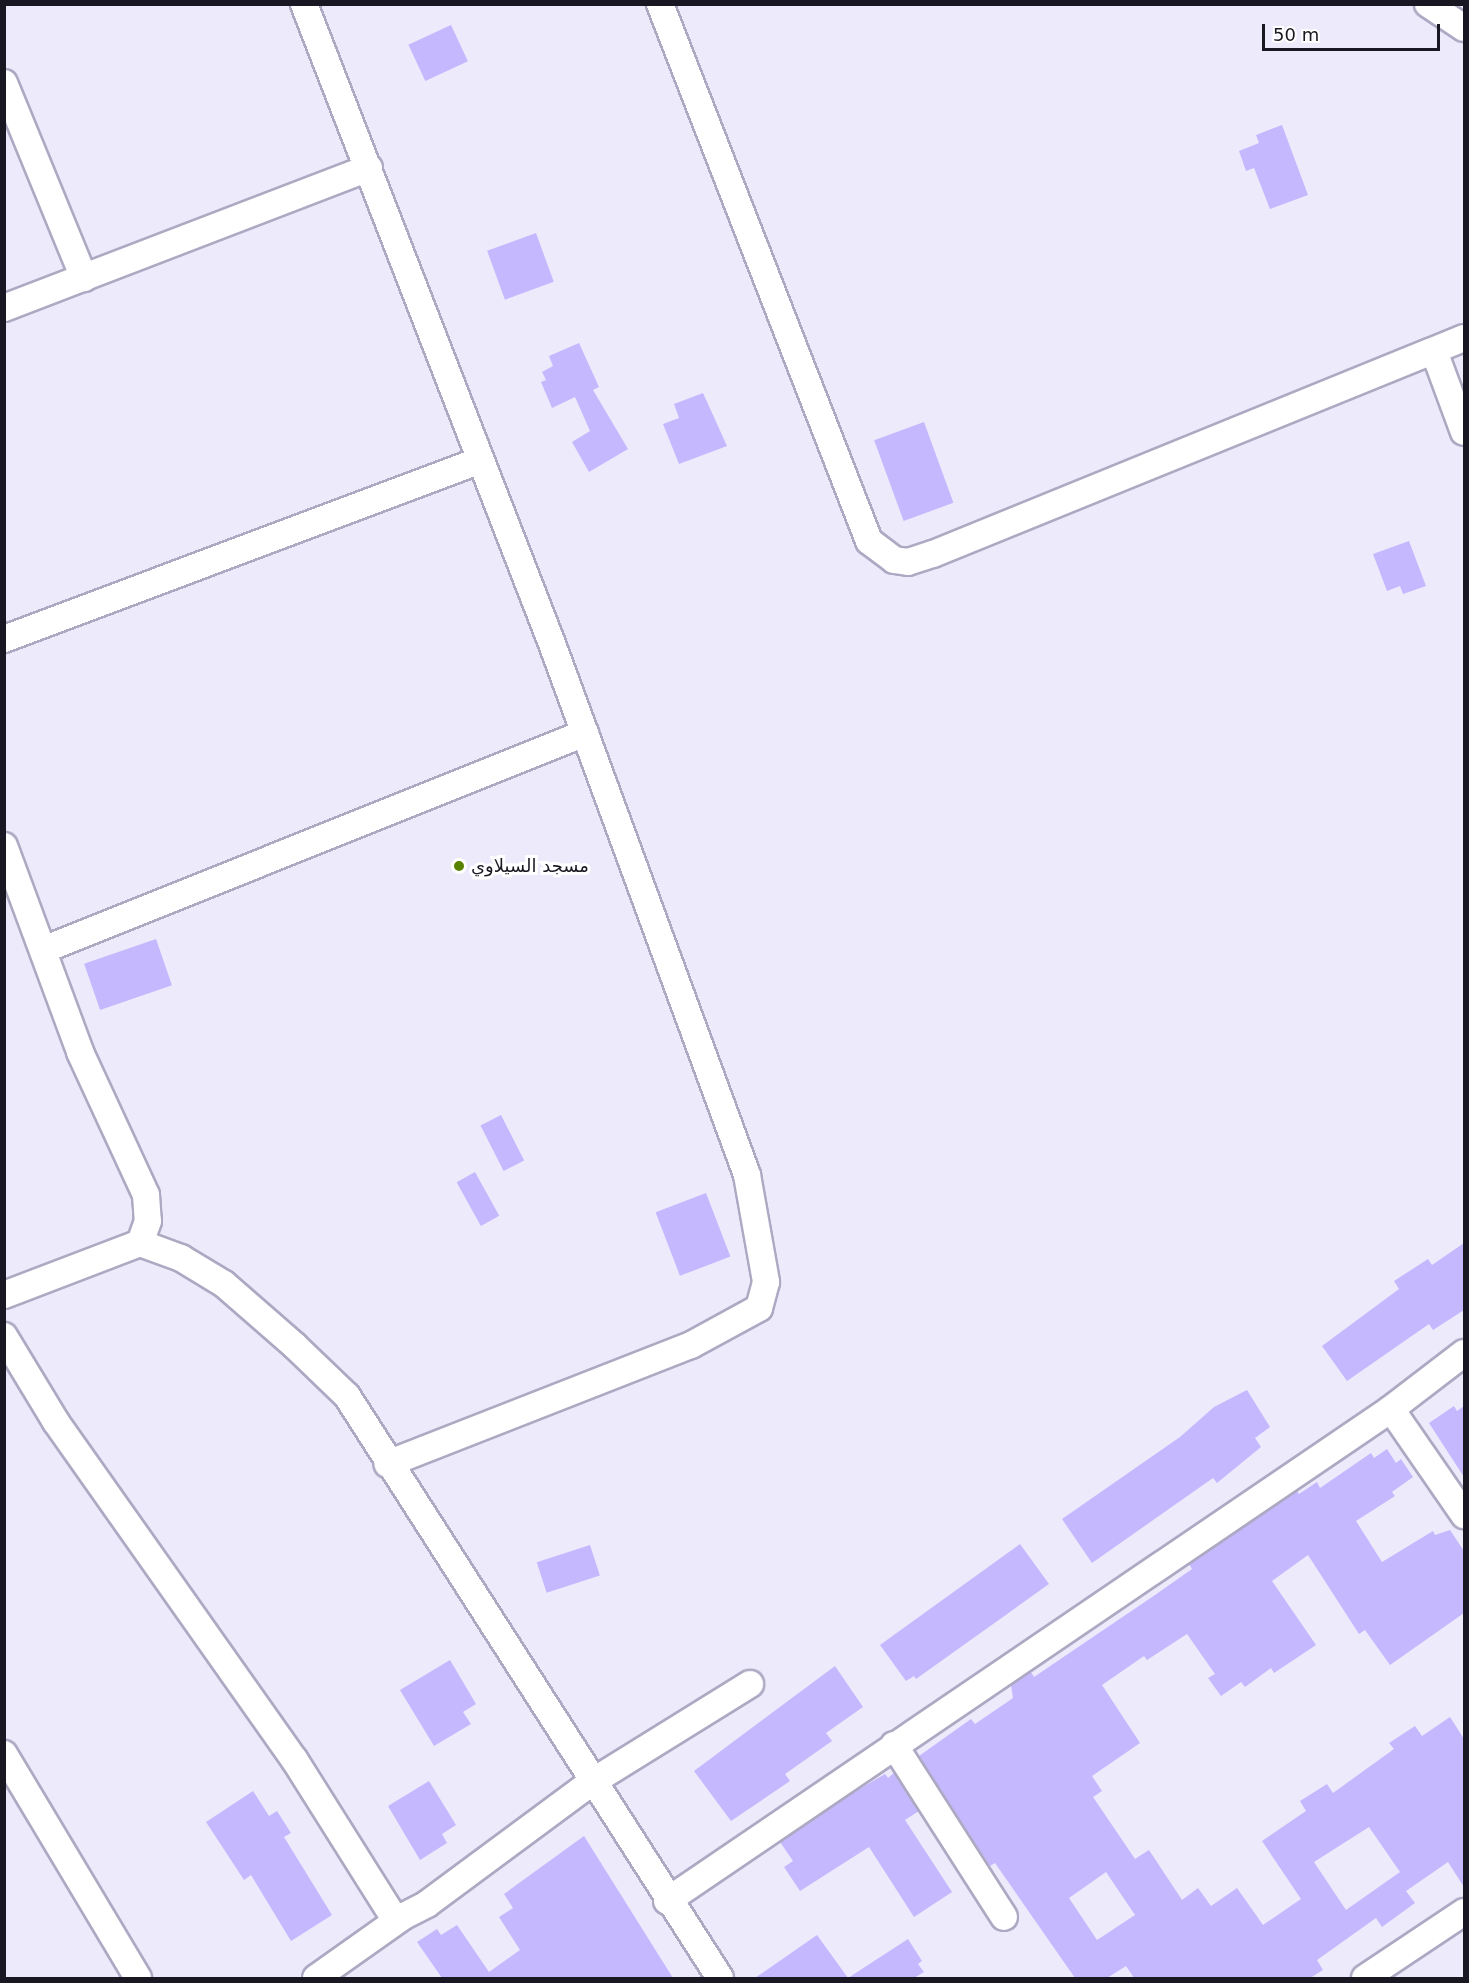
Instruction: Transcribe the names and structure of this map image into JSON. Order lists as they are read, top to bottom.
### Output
{
  "places": ["مسجد السيلاوي"],
  "scale_bar": "50 m"
}
